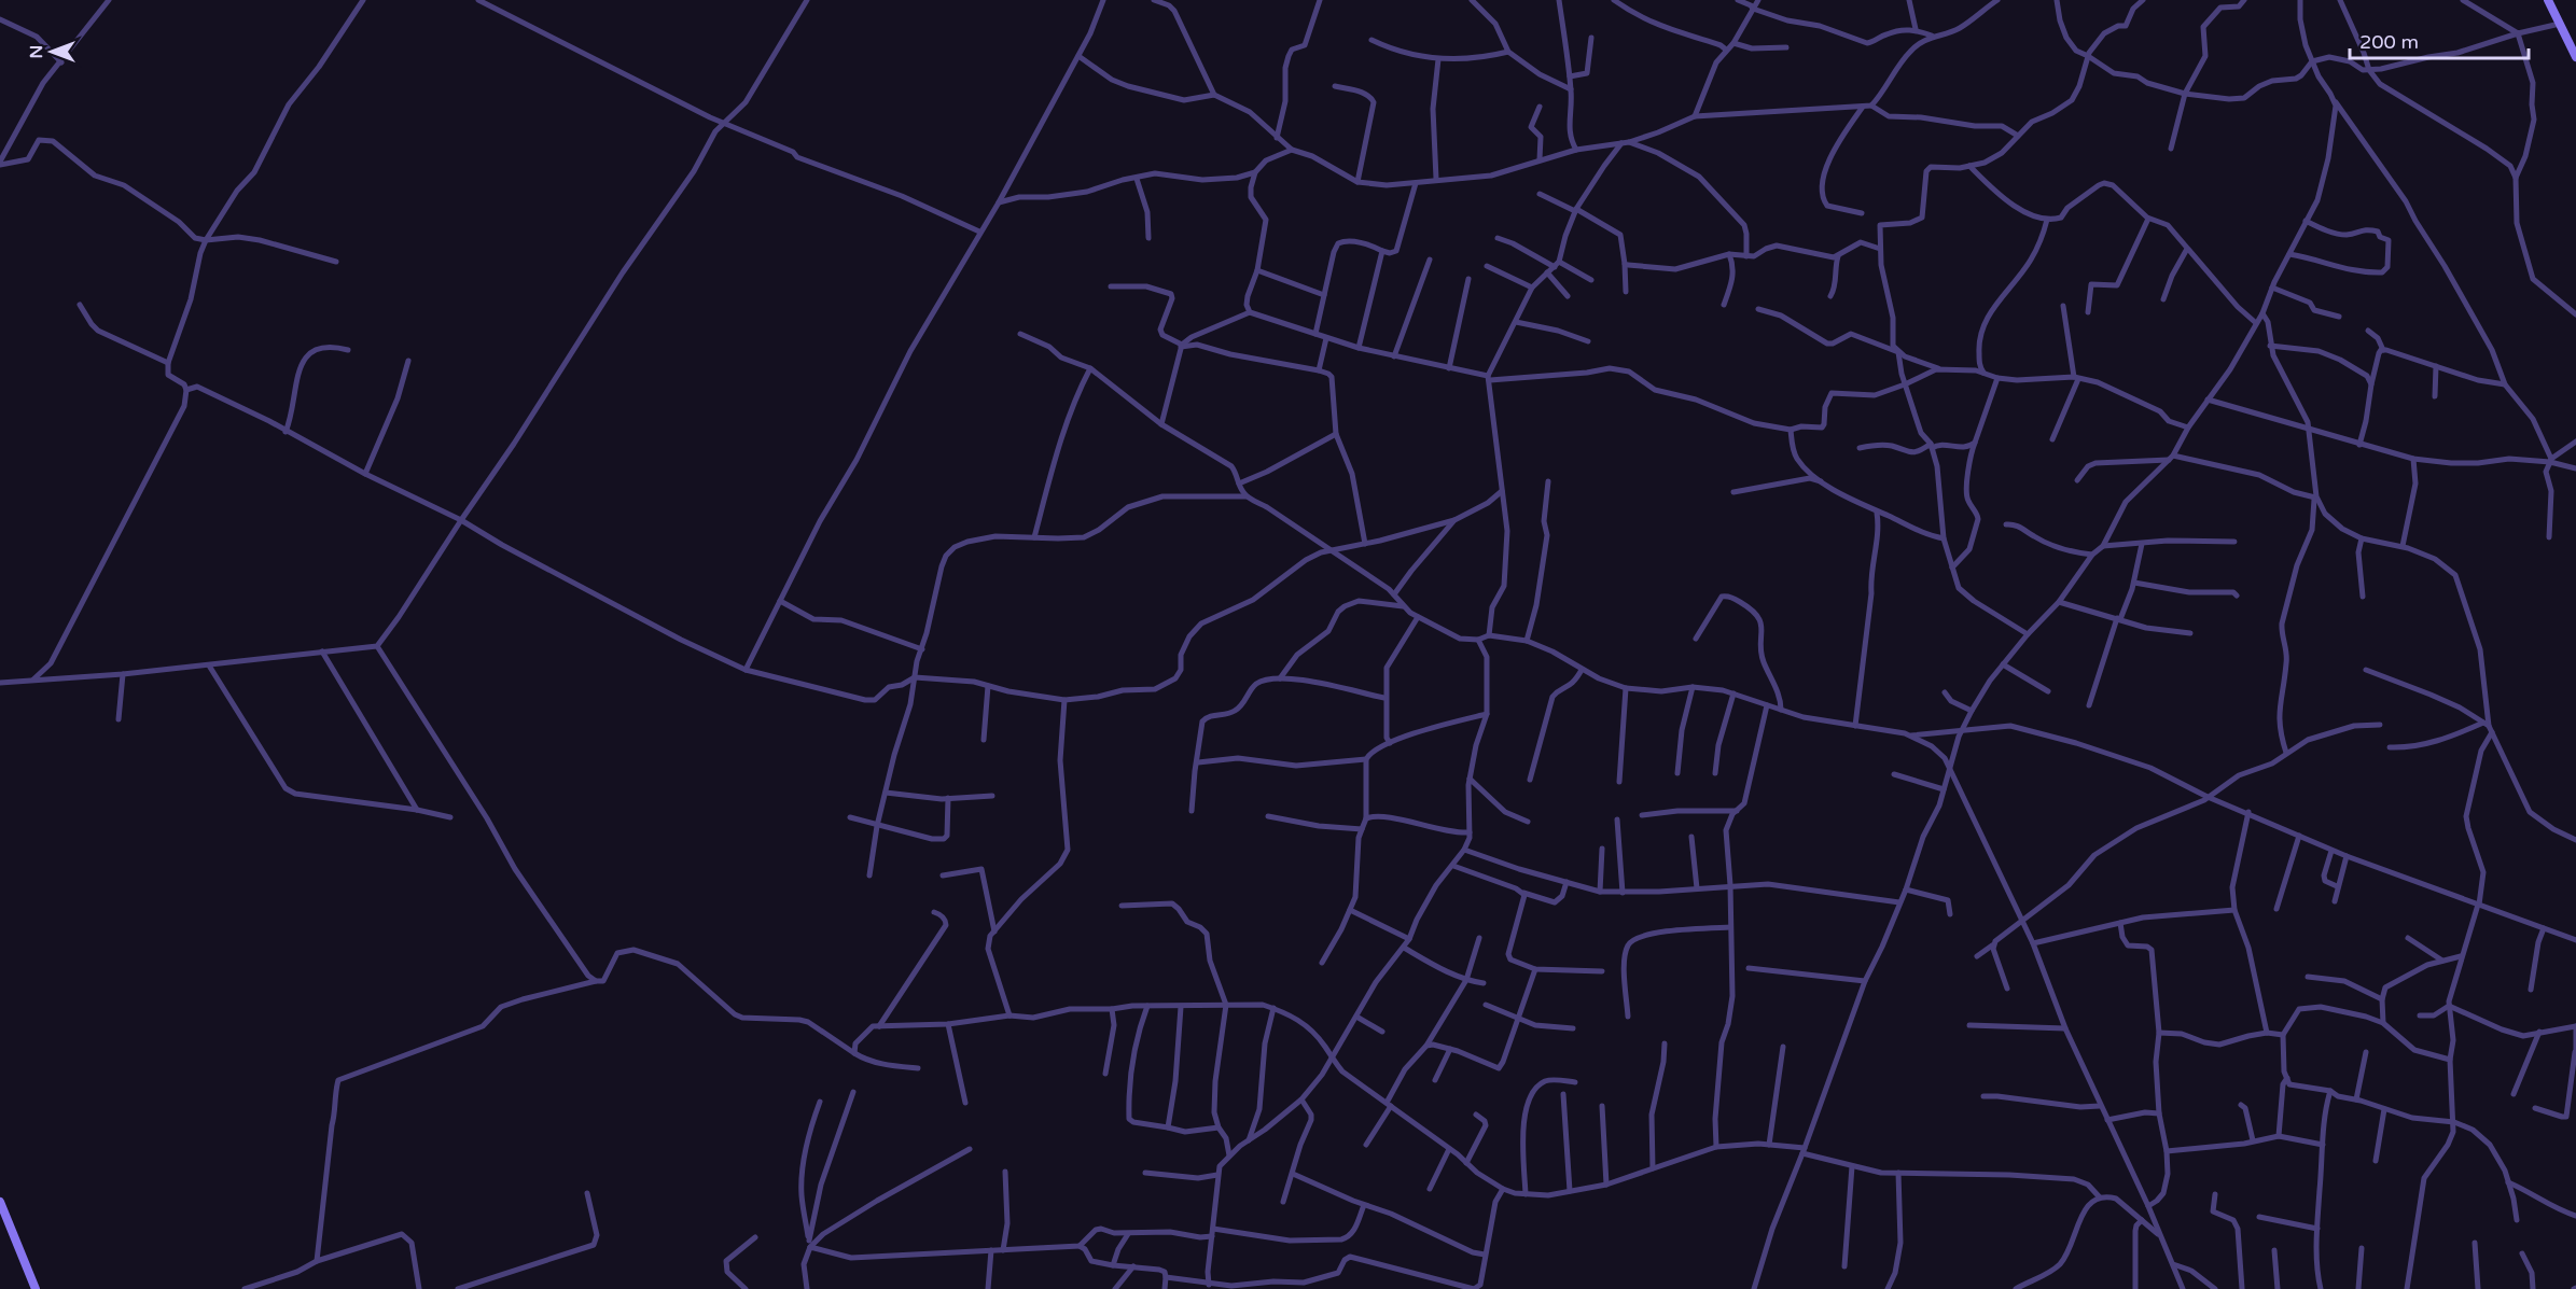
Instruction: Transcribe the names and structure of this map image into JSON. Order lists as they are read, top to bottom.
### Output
{
  "scale_bar": "200 m",
  "north": "left"
}
